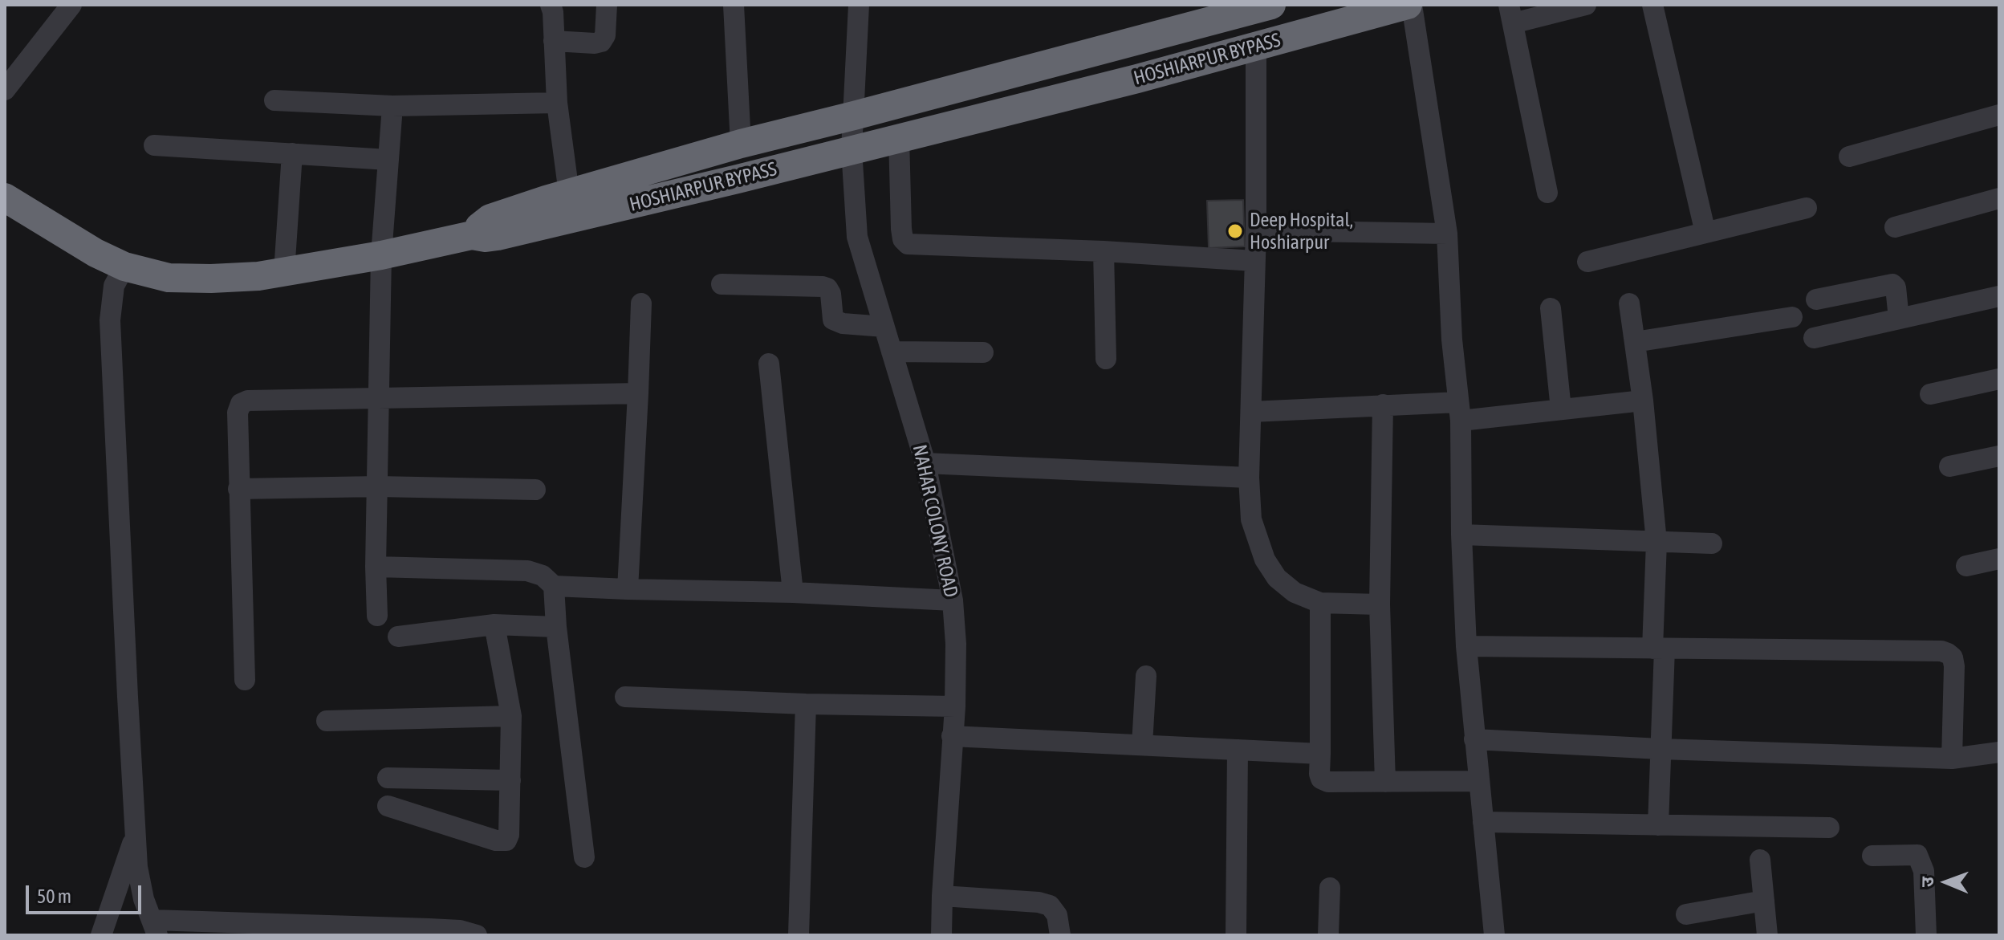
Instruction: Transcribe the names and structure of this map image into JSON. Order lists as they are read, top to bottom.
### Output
{
  "streets": {
    "highway": ["HOSHIARPUR BYPASS"],
    "street": ["NAHAR COLONY ROAD"]
  },
  "crossings": [
    ["HOSHIARPUR BYPASS", "NAHAR COLONY ROAD"]
  ],
  "places": ["Deep Hospital, Hoshiarpur"],
  "scale_bar": "50 m",
  "north": "left"
}
